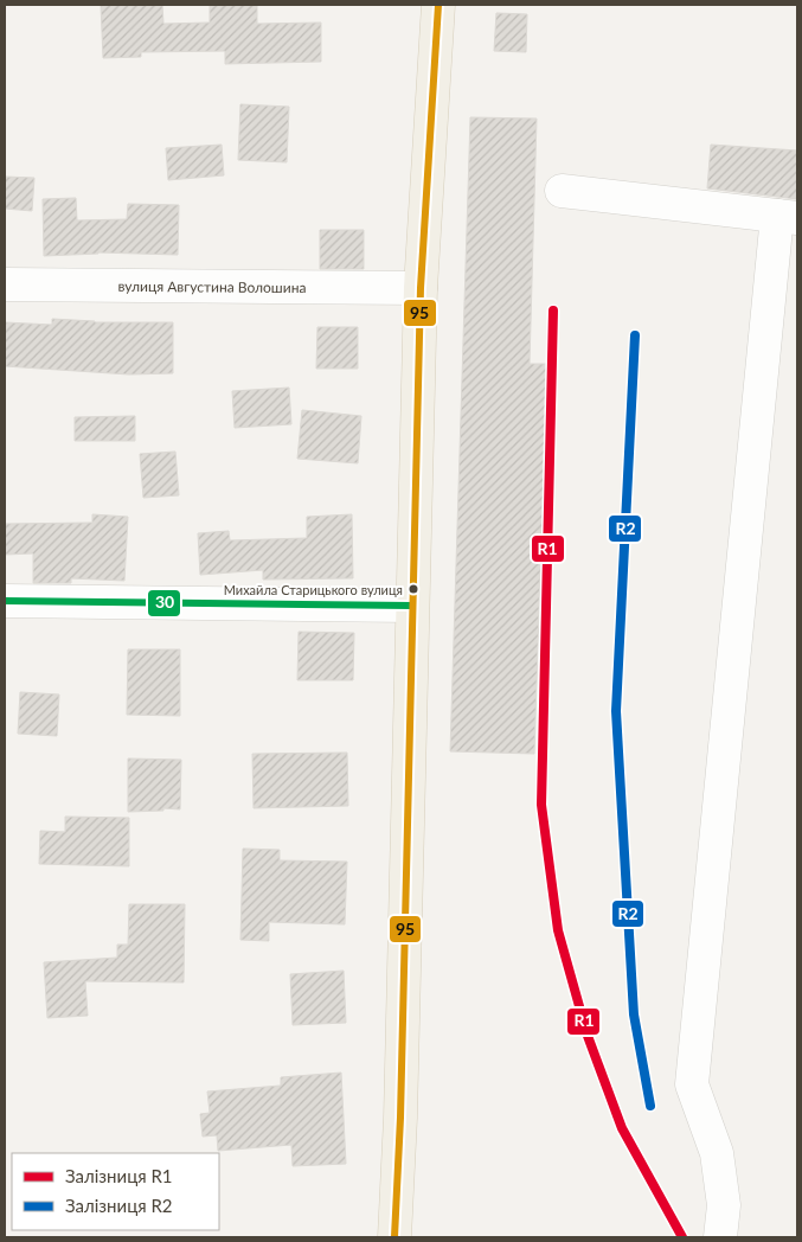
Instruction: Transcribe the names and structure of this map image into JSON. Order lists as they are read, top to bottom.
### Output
{
  "streets": {
    "street": ["вулиця Августина Волошина"]
  },
  "places": ["Михайла Старицького вулиця"],
  "lines": [
    "transit line 95",
    "rail line R1",
    "rail line R2",
    "transit line 30"
  ],
  "legend": ["Залізниця R1", "Залізниця R2"]
}
